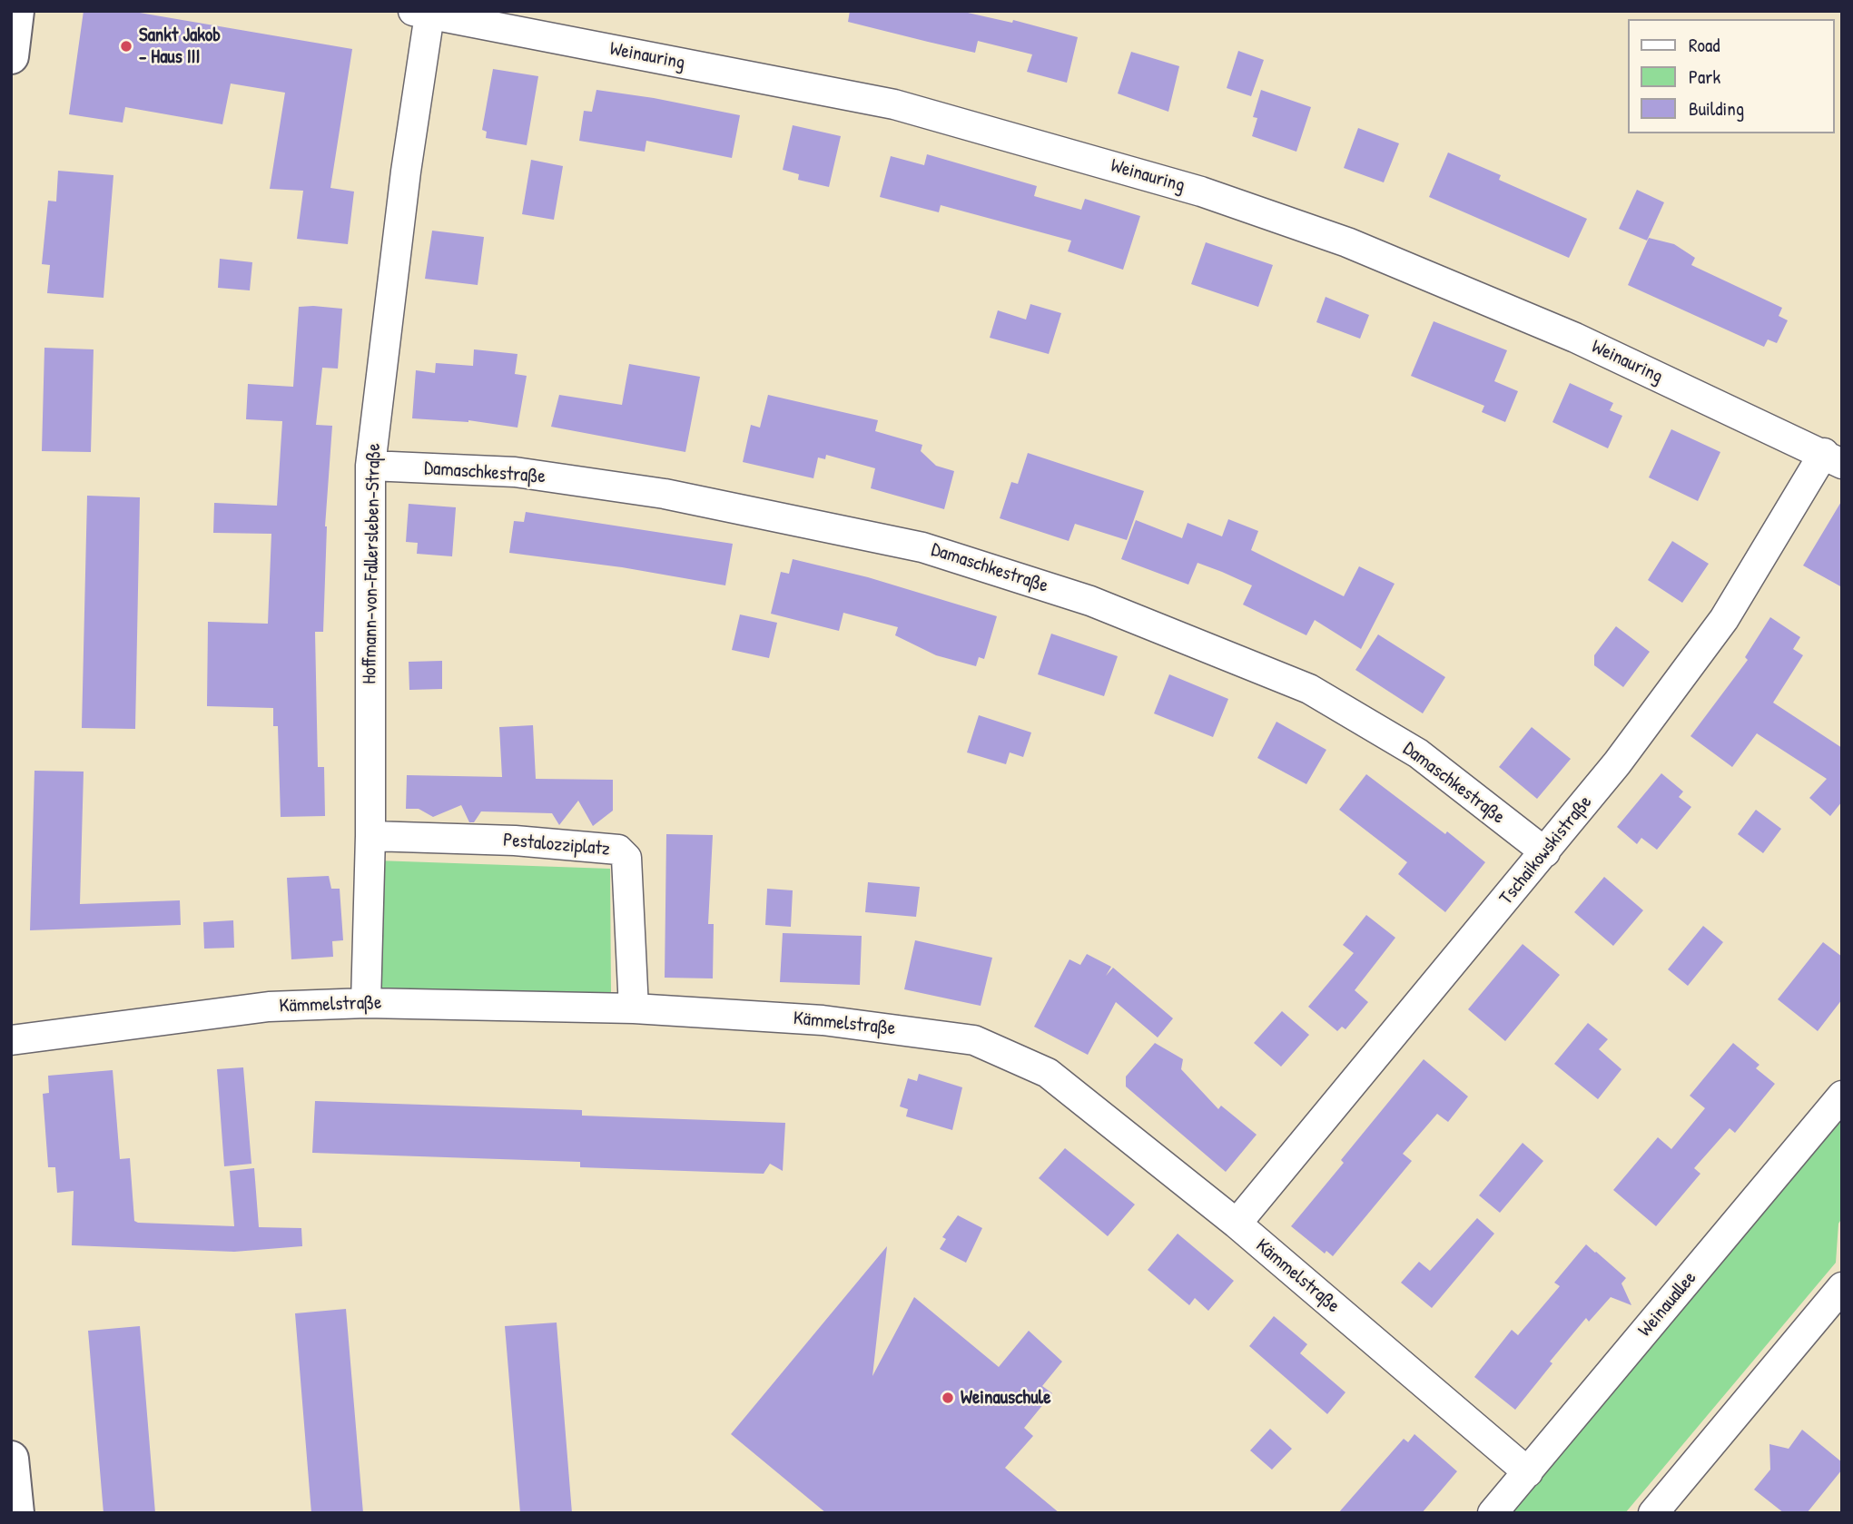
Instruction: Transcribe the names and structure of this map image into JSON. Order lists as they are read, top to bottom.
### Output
{
  "streets": {
    "street": [
      "Weinauring",
      "Damaschkestraße",
      "Hoffmann-von-Fallersleben-Straße",
      "Pestalozziplatz",
      "Tschaikowskistraße",
      "Kämmelstraße",
      "Weinauallee"
    ]
  },
  "crossings": [
    ["Weinauring", "Hoffmann-von-Fallersleben-Straße"],
    ["Weinauring", "Tschaikowskistraße"],
    ["Damaschkestraße", "Hoffmann-von-Fallersleben-Straße"],
    ["Damaschkestraße", "Tschaikowskistraße"],
    ["Hoffmann-von-Fallersleben-Straße", "Pestalozziplatz"],
    ["Hoffmann-von-Fallersleben-Straße", "Kämmelstraße"],
    ["Pestalozziplatz", "Kämmelstraße"],
    ["Tschaikowskistraße", "Kämmelstraße"],
    ["Kämmelstraße", "Weinauallee"]
  ],
  "places": ["Sankt Jakob - Haus III", "Weinauschule"],
  "legend": ["Road", "Park", "Building"]
}
